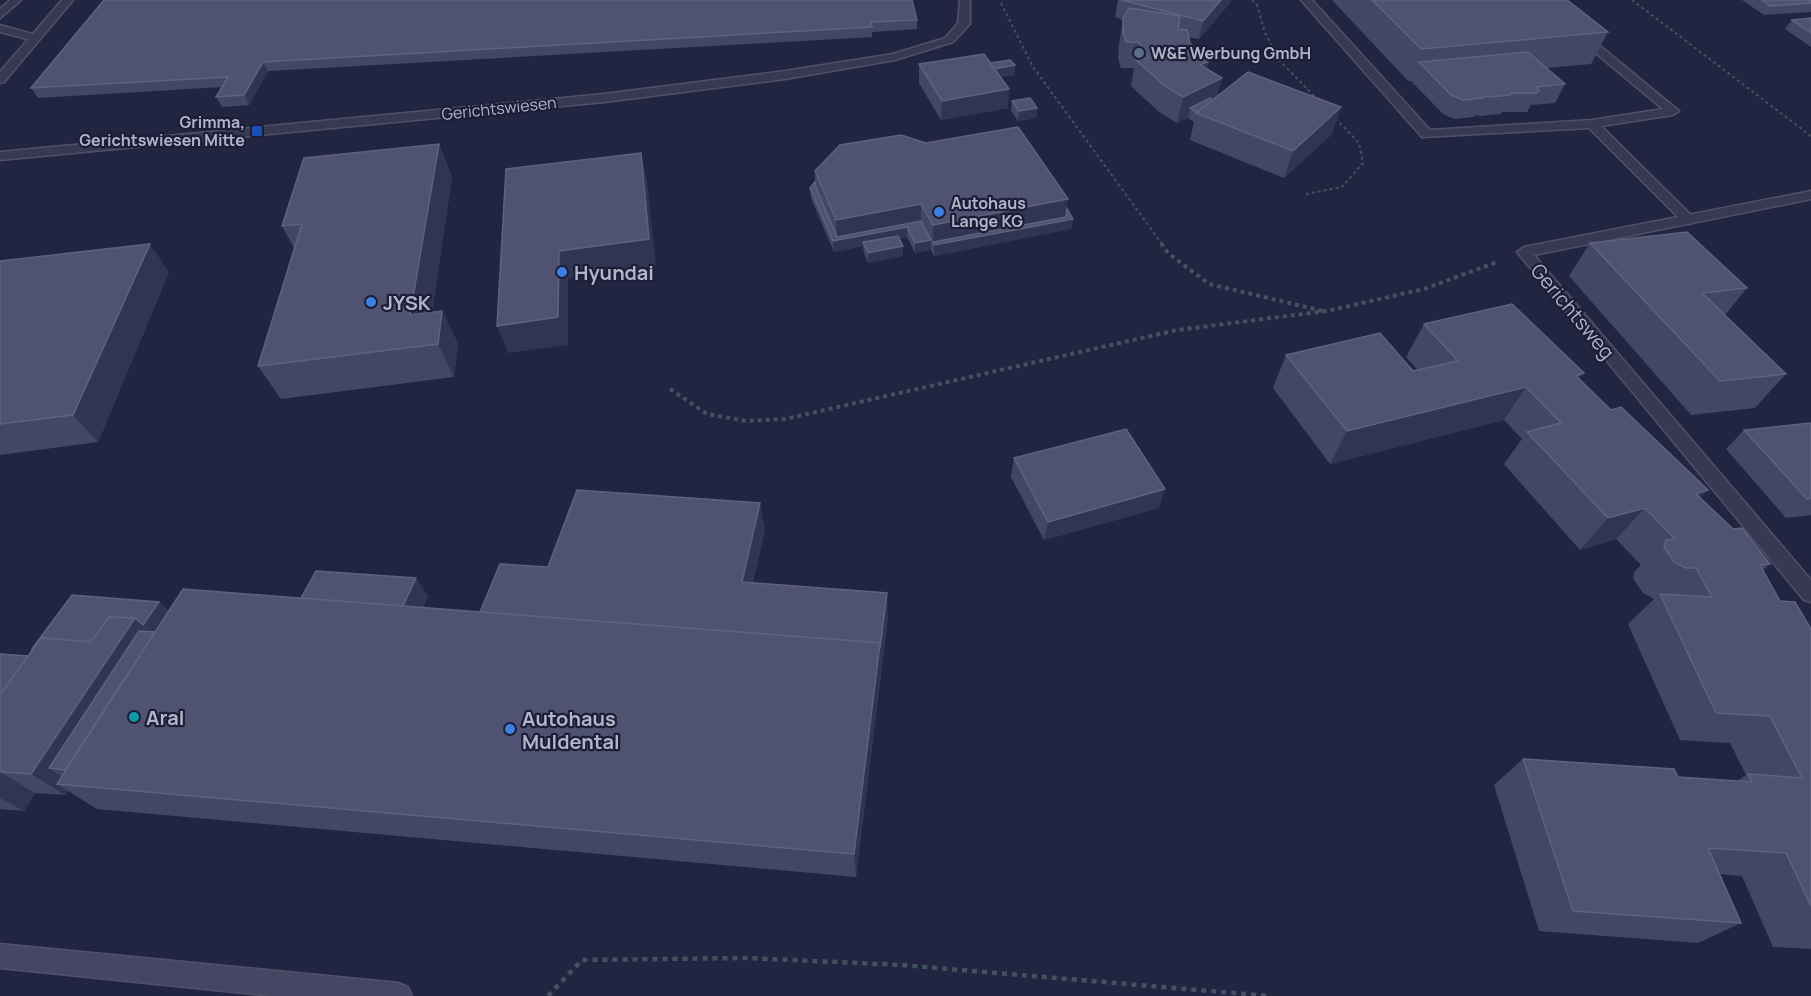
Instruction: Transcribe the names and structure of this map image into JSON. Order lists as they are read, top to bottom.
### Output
{
  "streets": {
    "street": ["Gerichtswiesen", "Gerichtsweg"]
  },
  "places": {
    "other": [
      "W&E Werbung GmbH",
      "Autohaus Lange KG",
      "Hyundai",
      "JYSK",
      "Aral",
      "Autohaus Muldental"
    ],
    "transit": ["Grimma, Gerichtswiesen Mitte"]
  }
}
